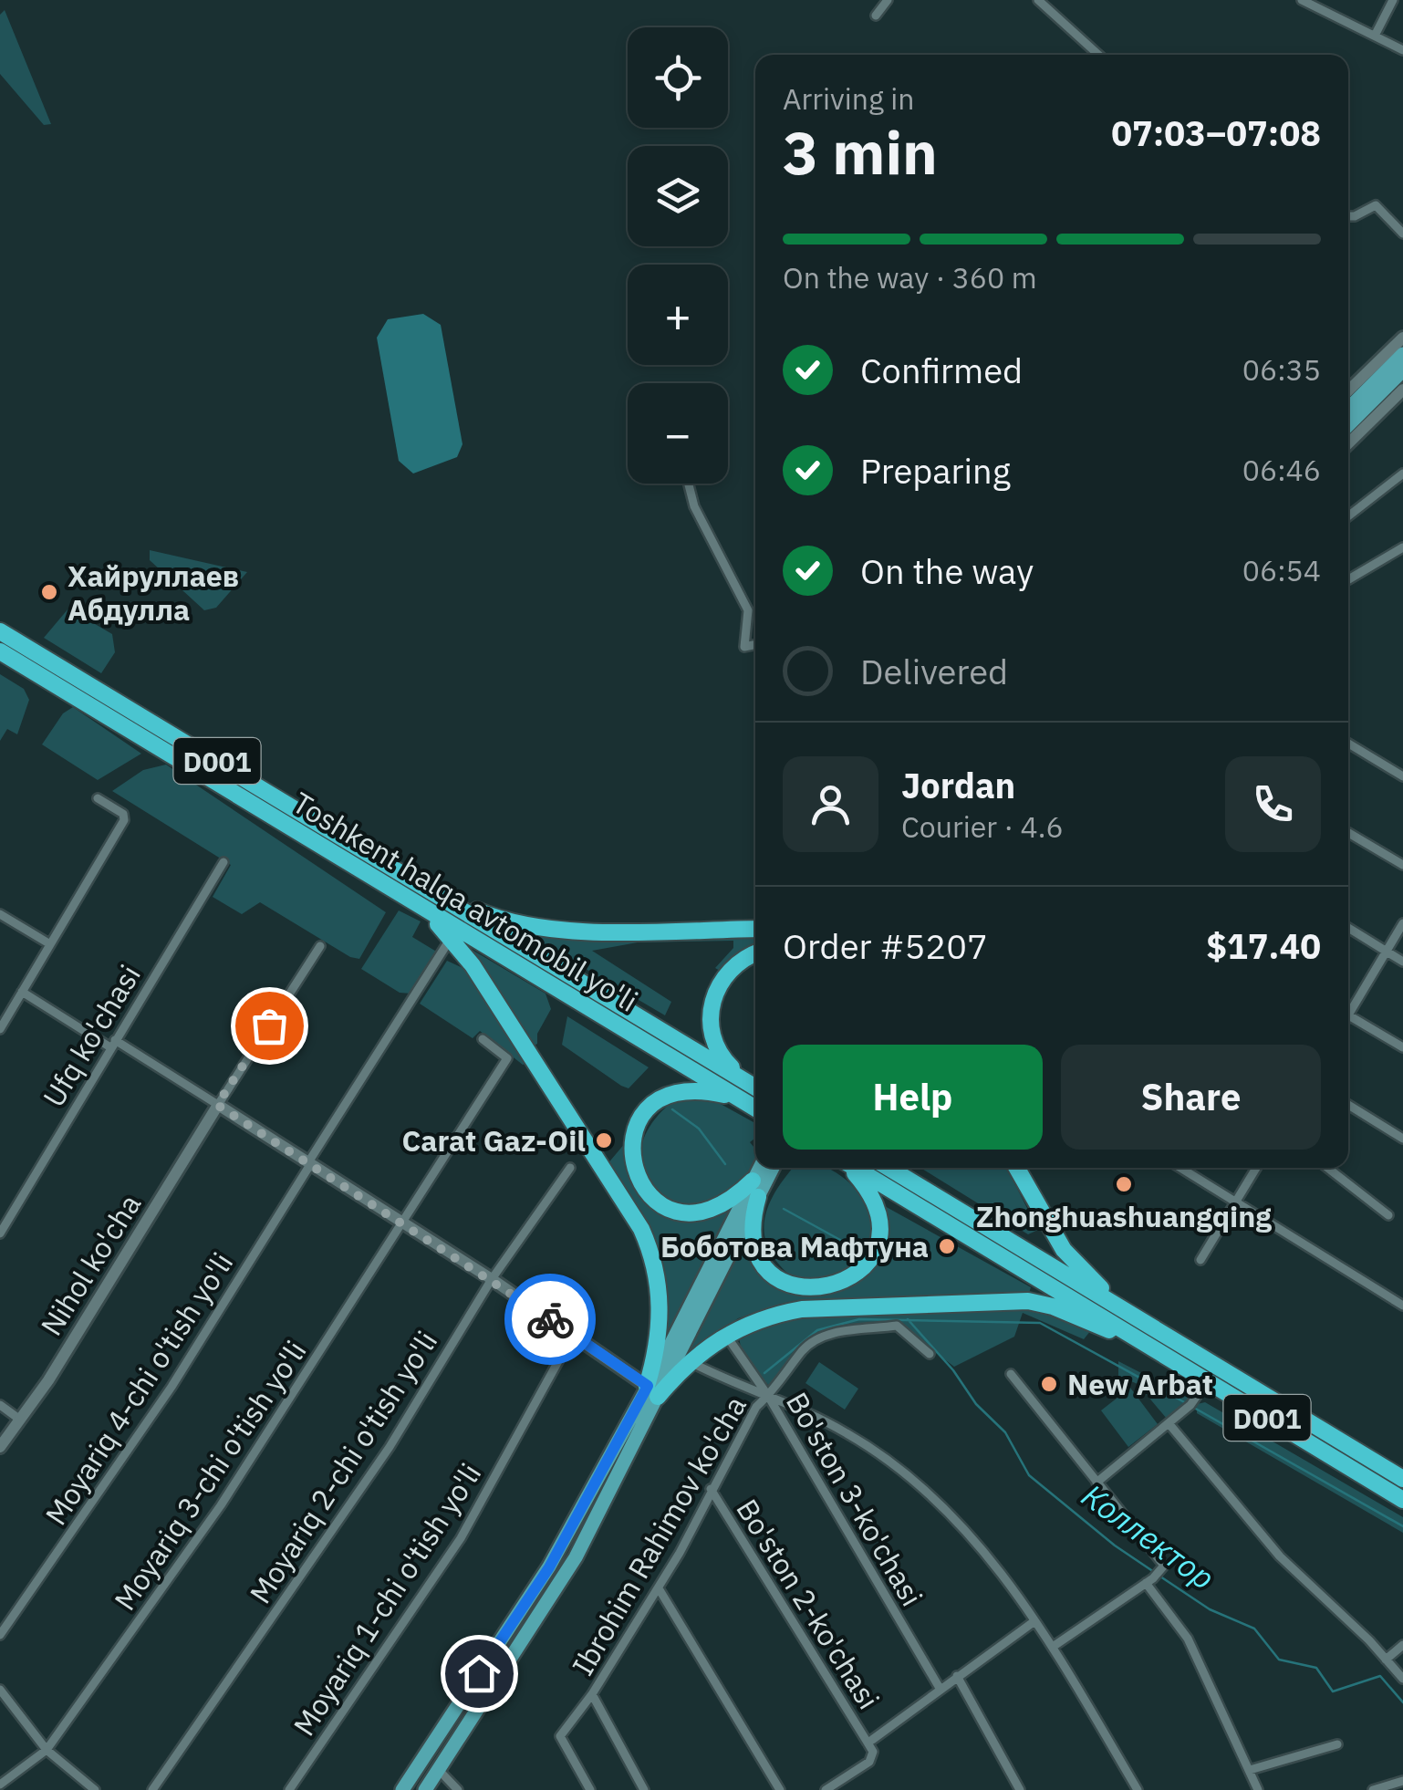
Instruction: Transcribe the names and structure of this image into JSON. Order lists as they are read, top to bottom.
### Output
{
  "streets": {
    "highway": ["D001", "Toshkent halqa avtomobil yo'li"],
    "street": [
      "Ufq ko'chasi",
      "Nihol ko'cha",
      "Moyariq 4-chi o'tish yo'li",
      "Moyariq 2-chi o'tish yo'li",
      "Moyariq 3-chi o'tish yo'li",
      "Bo'ston 3-ko'chasi",
      "Ibrohim Rahimov ko'cha",
      "Moyariq 1-chi o'tish yo'li",
      "Bo'ston 2-ko'chasi"
    ]
  },
  "crossings": [
    ["Bo'ston 3-ko'chasi", "Ibrohim Rahimov ko'cha"],
    ["Ibrohim Rahimov ko'cha", "Bo'ston 2-ko'chasi"]
  ],
  "water": ["Коллектор"],
  "places": [
    "Хайруллаев Абдулла",
    "Carat Gaz-Oil",
    "Zhonghuashuangqing",
    "Боботова Мафтуна",
    "New Arbat"
  ],
  "page": {
    "map_buttons": ["+", "−"],
    "heading": ["3 min", "Arriving in", "07:03–07:08"],
    "panel": [
      "Jordan",
      "Courier · 4.6",
      "Order #5207",
      "$17.40"
    ],
    "bar": "On the way · 360 m",
    "list": [
      ["Confirmed", "06:35"],
      ["Preparing", "06:46"],
      ["On the way", "06:54"],
      "Delivered"
    ],
    "buttons": ["Help", "Share"]
  }
}
